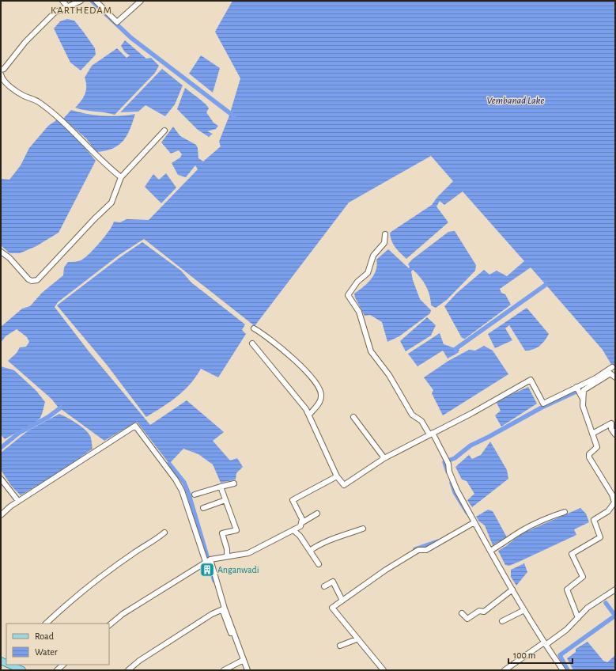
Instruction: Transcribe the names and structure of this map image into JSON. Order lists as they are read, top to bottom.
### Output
{
  "districts": ["KARTHEDAM"],
  "water": ["Vembanad Lake"],
  "places": {
    "building": ["Anganwadi"]
  },
  "legend": ["Road", "Water"],
  "scale_bar": "100 m"
}
